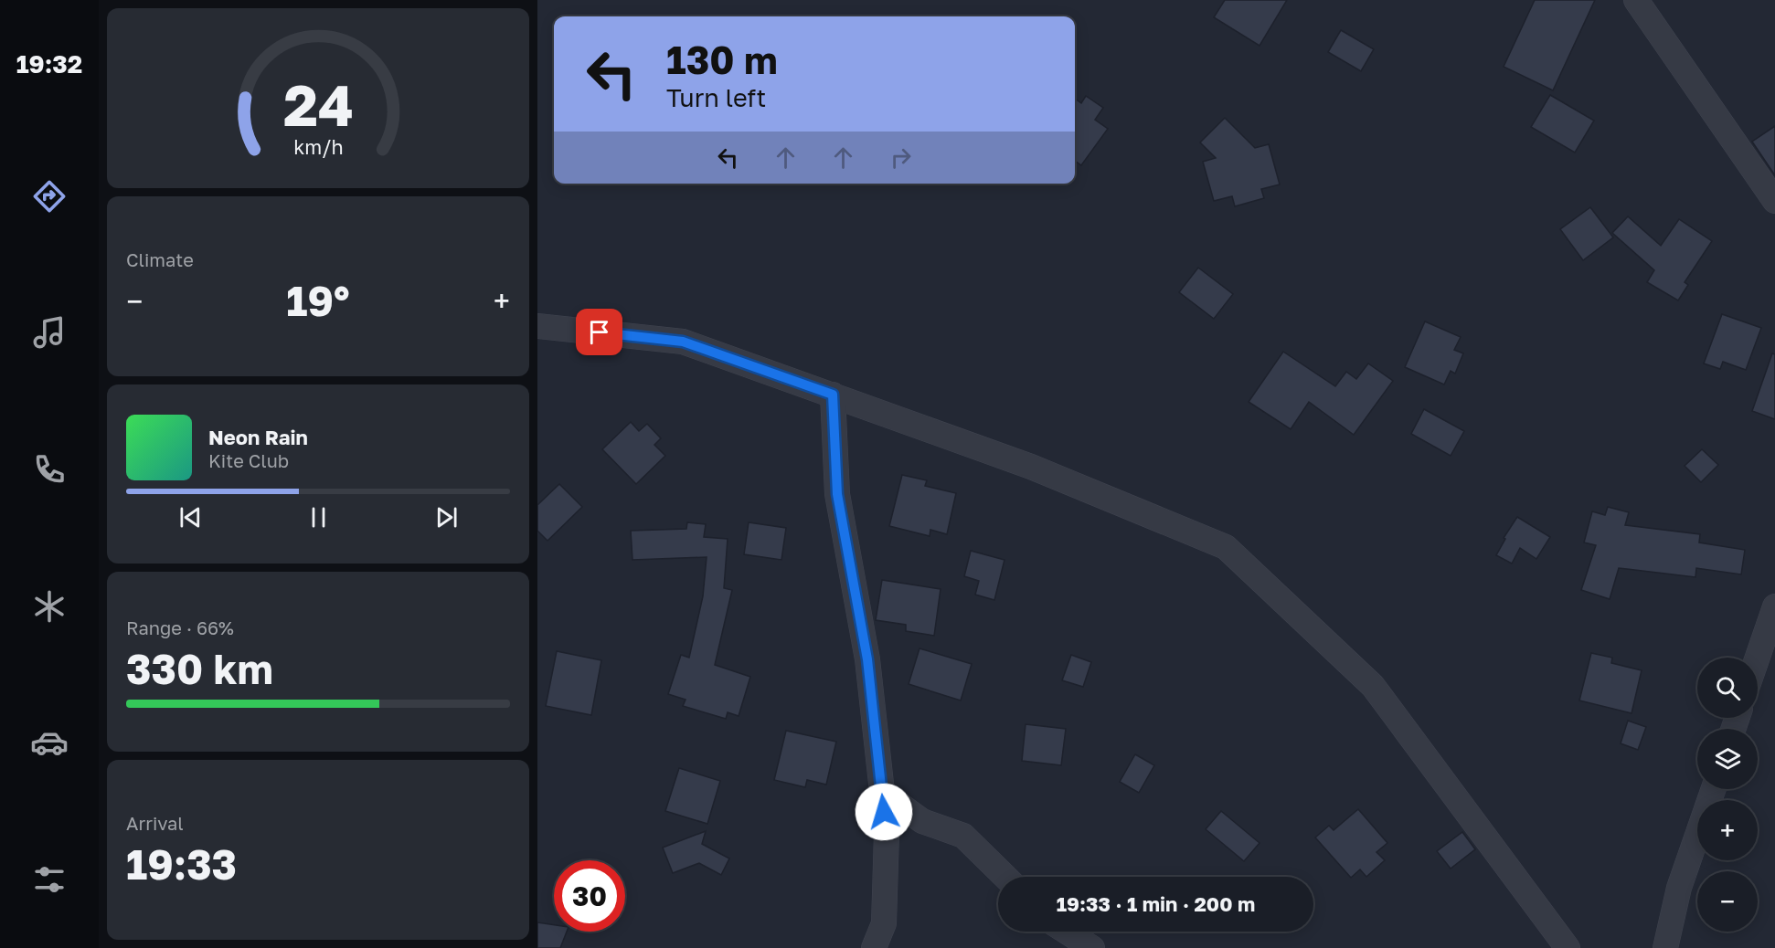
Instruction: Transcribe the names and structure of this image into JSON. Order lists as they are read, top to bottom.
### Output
{
  "page": {
    "tabs": "19:32",
    "turn": ["130 m", "Turn left"],
    "tile": [
      "Climate",
      ["Range · 66%", "330 km"],
      ["Arrival", "19:33"]
    ],
    "heat": ["−", "19°", "+"],
    "song": ["Neon Rain", "Kite Club"],
    "map_buttons": ["+", "−"],
    "limit": "30",
    "trip": "19:33 · 1 min · 200 m",
    "gauge": ["24", "km/h"]
  }
}
